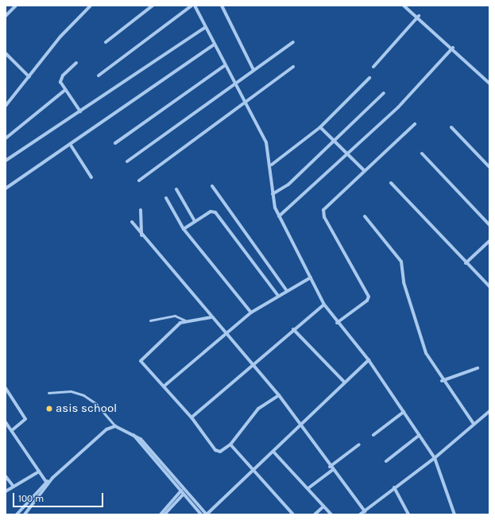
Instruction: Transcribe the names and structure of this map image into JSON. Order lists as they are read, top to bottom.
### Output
{
  "places": ["asis school"],
  "scale_bar": "100 m"
}
